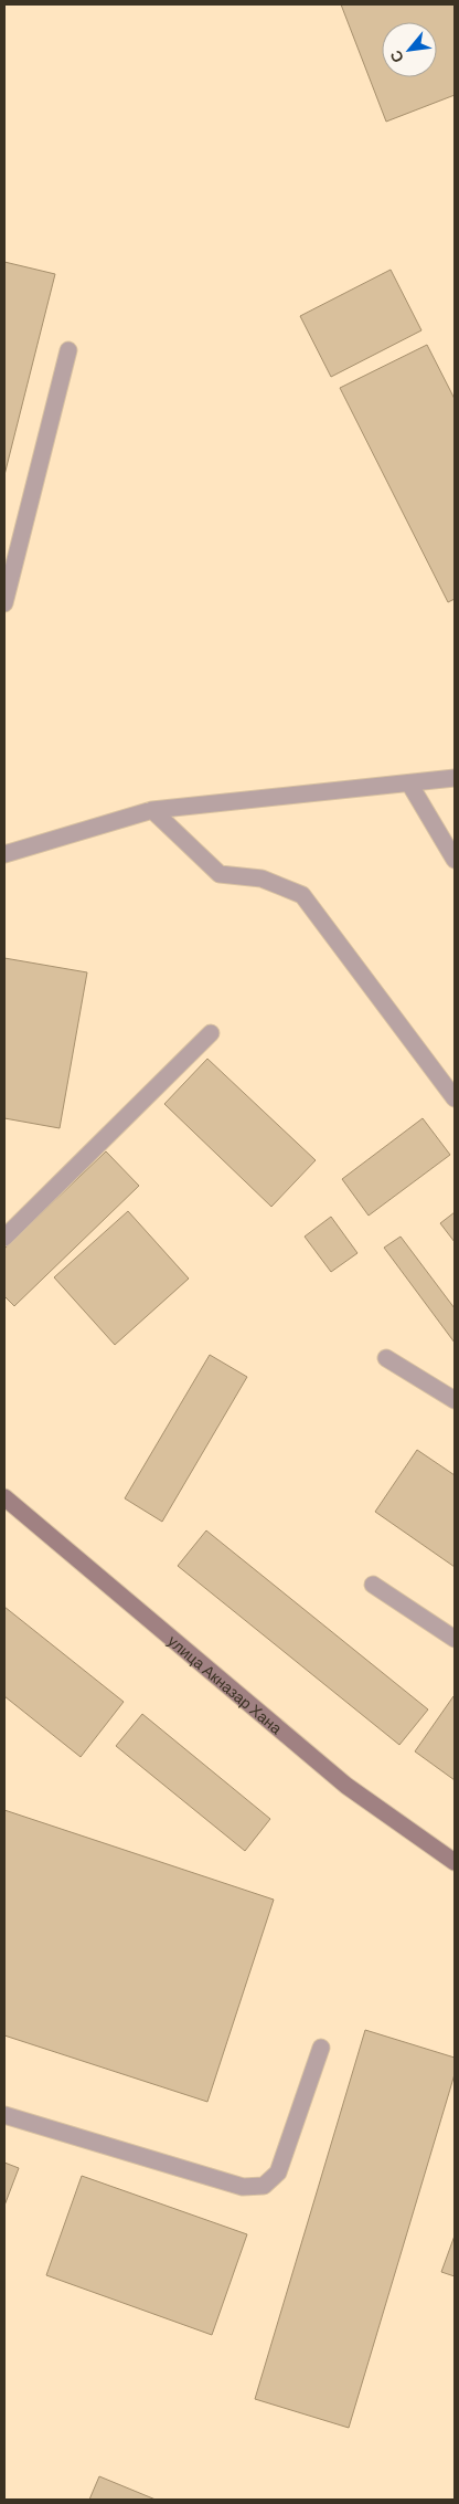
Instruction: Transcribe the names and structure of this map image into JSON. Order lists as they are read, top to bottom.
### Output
{
  "streets": {
    "main road": ["улица Акназар Хана"]
  },
  "north": "bottom left"
}
